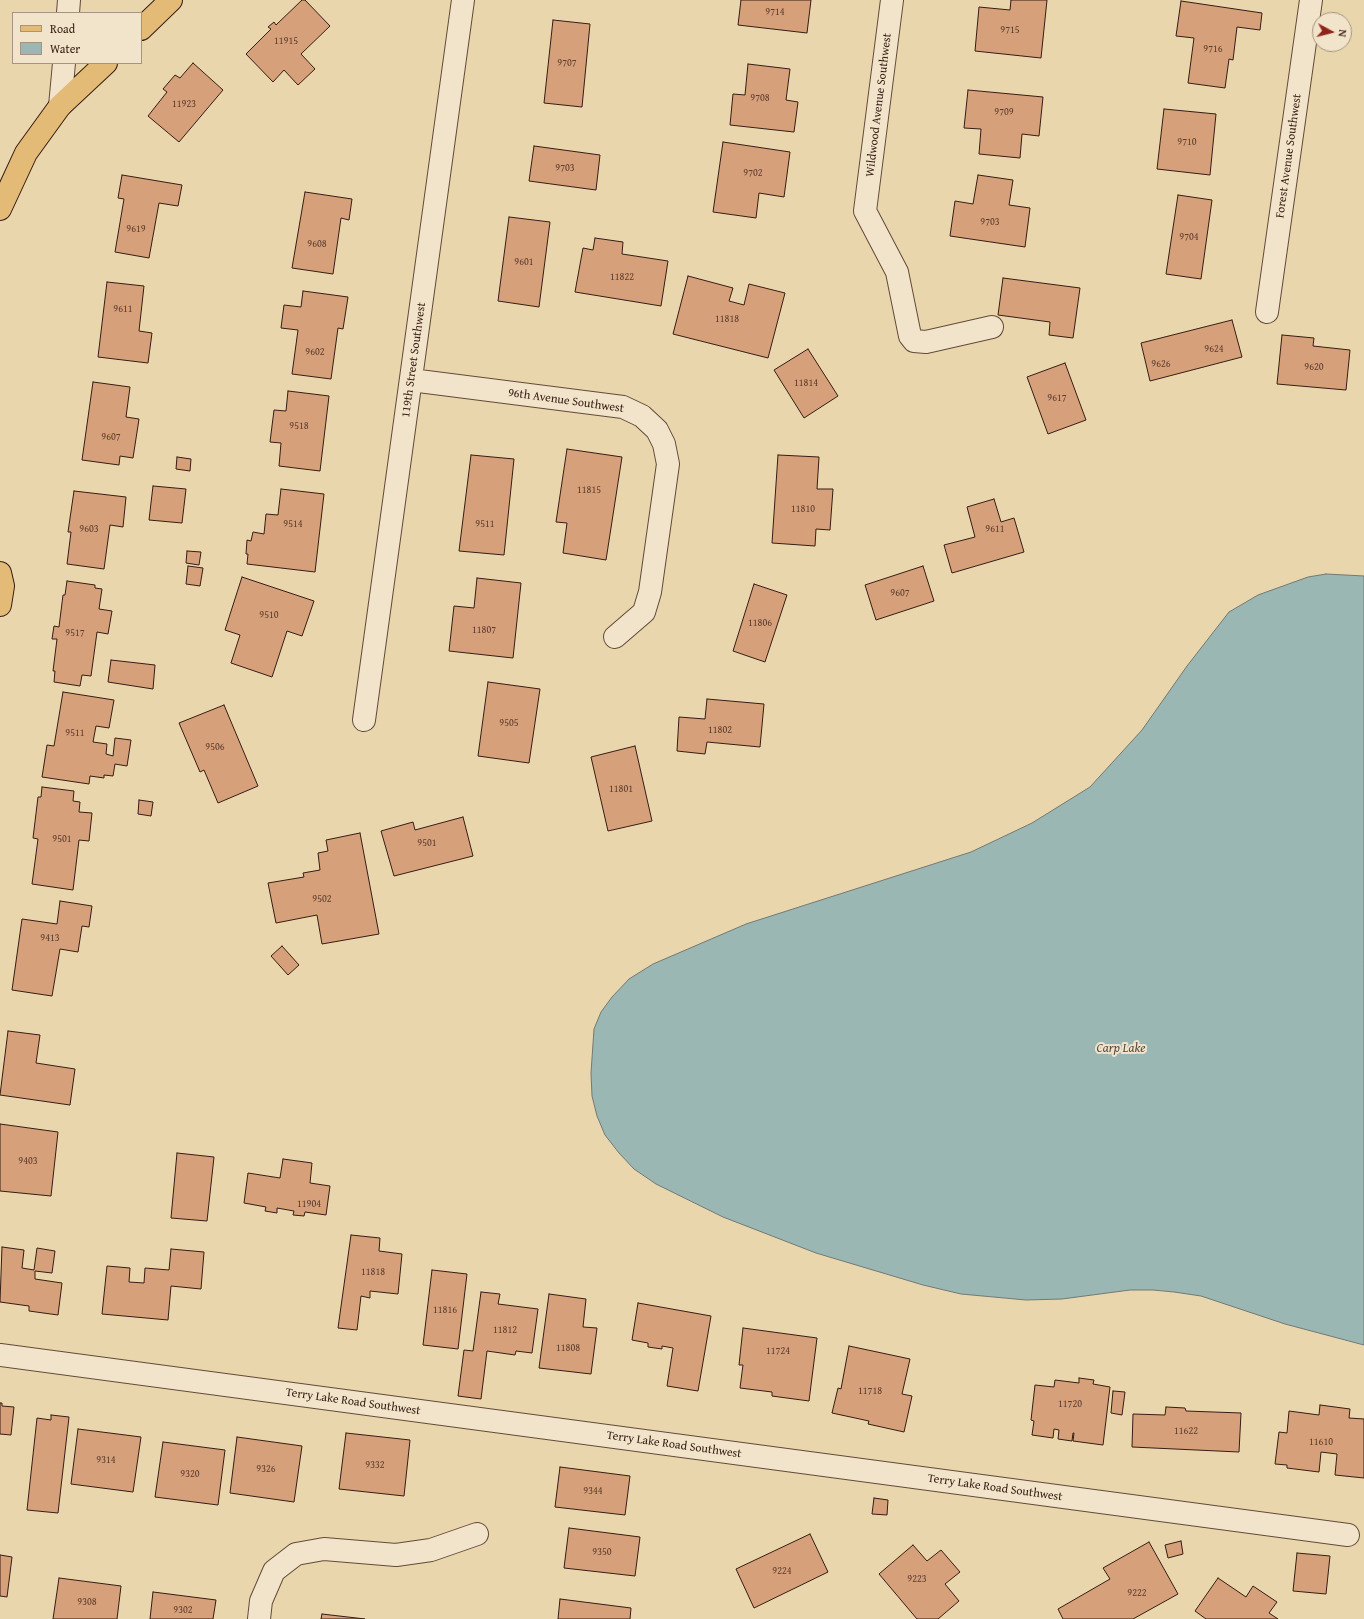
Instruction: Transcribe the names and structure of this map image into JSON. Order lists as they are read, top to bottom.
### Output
{
  "streets": {
    "street": [
      "Wildwood Avenue Southwest",
      "Forest Avenue Southwest",
      "119th Street Southwest",
      "96th Avenue Southwest",
      "Terry Lake Road Southwest"
    ]
  },
  "crossings": [
    ["119th Street Southwest", "96th Avenue Southwest"]
  ],
  "water": ["Carp Lake"],
  "house_numbers": [
    "9714",
    "9715",
    "11915",
    "9716",
    "9707",
    "9708",
    "11923",
    "9709",
    "9710",
    "9703",
    "9702",
    "9703",
    "9619",
    "9704",
    "9608",
    "9601",
    "11822",
    "9611",
    "11818",
    "9624",
    "9602",
    "9626",
    "9620",
    "11814",
    "9617",
    "9518",
    "9607",
    "11815",
    "11810",
    "9514",
    "9511",
    "9603",
    "9611",
    "9607",
    "9510",
    "11806",
    "11807",
    "9517",
    "9505",
    "11802",
    "9511",
    "9506",
    "11801",
    "9501",
    "9501",
    "9502",
    "9413",
    "9403",
    "11904",
    "11818",
    "11816",
    "11812",
    "11808",
    "11724",
    "11718",
    "11720",
    "11622",
    "11610",
    "9314",
    "9332",
    "9326",
    "9320",
    "9344",
    "9350",
    "9224",
    "9223",
    "9222",
    "9308",
    "9302"
  ],
  "legend": ["Road", "Water"],
  "north": "right"
}
